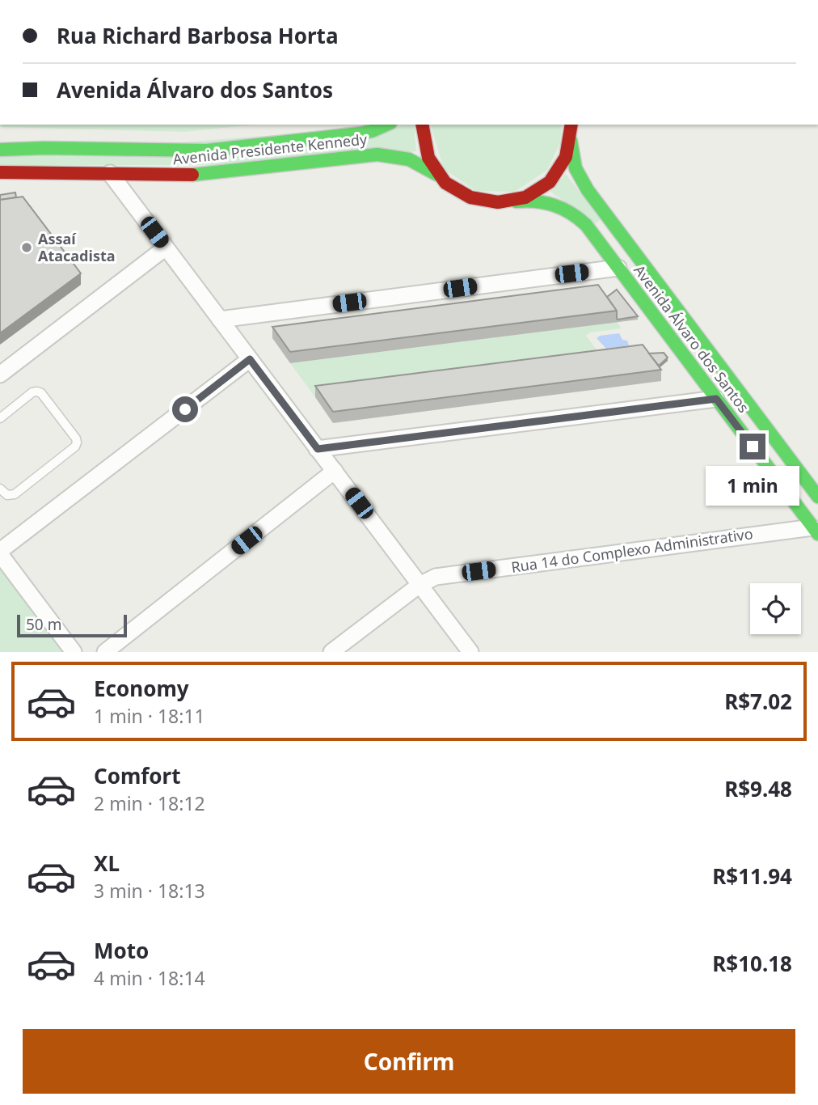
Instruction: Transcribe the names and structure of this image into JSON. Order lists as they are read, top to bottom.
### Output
{
  "streets": {
    "main road": ["Avenida Presidente Kennedy", "Avenida Álvaro dos Santos"],
    "street": ["Rua 14 do Complexo Administrativo"]
  },
  "crossings": [
    ["Avenida Presidente Kennedy", "Avenida Álvaro dos Santos"],
    ["Avenida Álvaro dos Santos", "Rua 14 do Complexo Administrativo"]
  ],
  "places": ["Assaí Atacadista"],
  "scale_bar": "50 m",
  "page": {
    "banner": ["Rua Richard Barbosa Horta", "Avenida Álvaro dos Santos"],
    "bubble": "1 min",
    "scale": "50 m",
    "list": [
      {
        "name": "Economy",
        "note": "1 min · 18:11",
        "value": "R$7.02"
      },
      {
        "name": "Comfort",
        "note": "2 min · 18:12",
        "value": "R$9.48"
      },
      {
        "name": "XL",
        "note": "3 min · 18:13",
        "value": "R$11.94"
      },
      {
        "name": "Moto",
        "note": "4 min · 18:14",
        "value": "R$10.18"
      }
    ],
    "buttons": "Confirm"
  }
}
